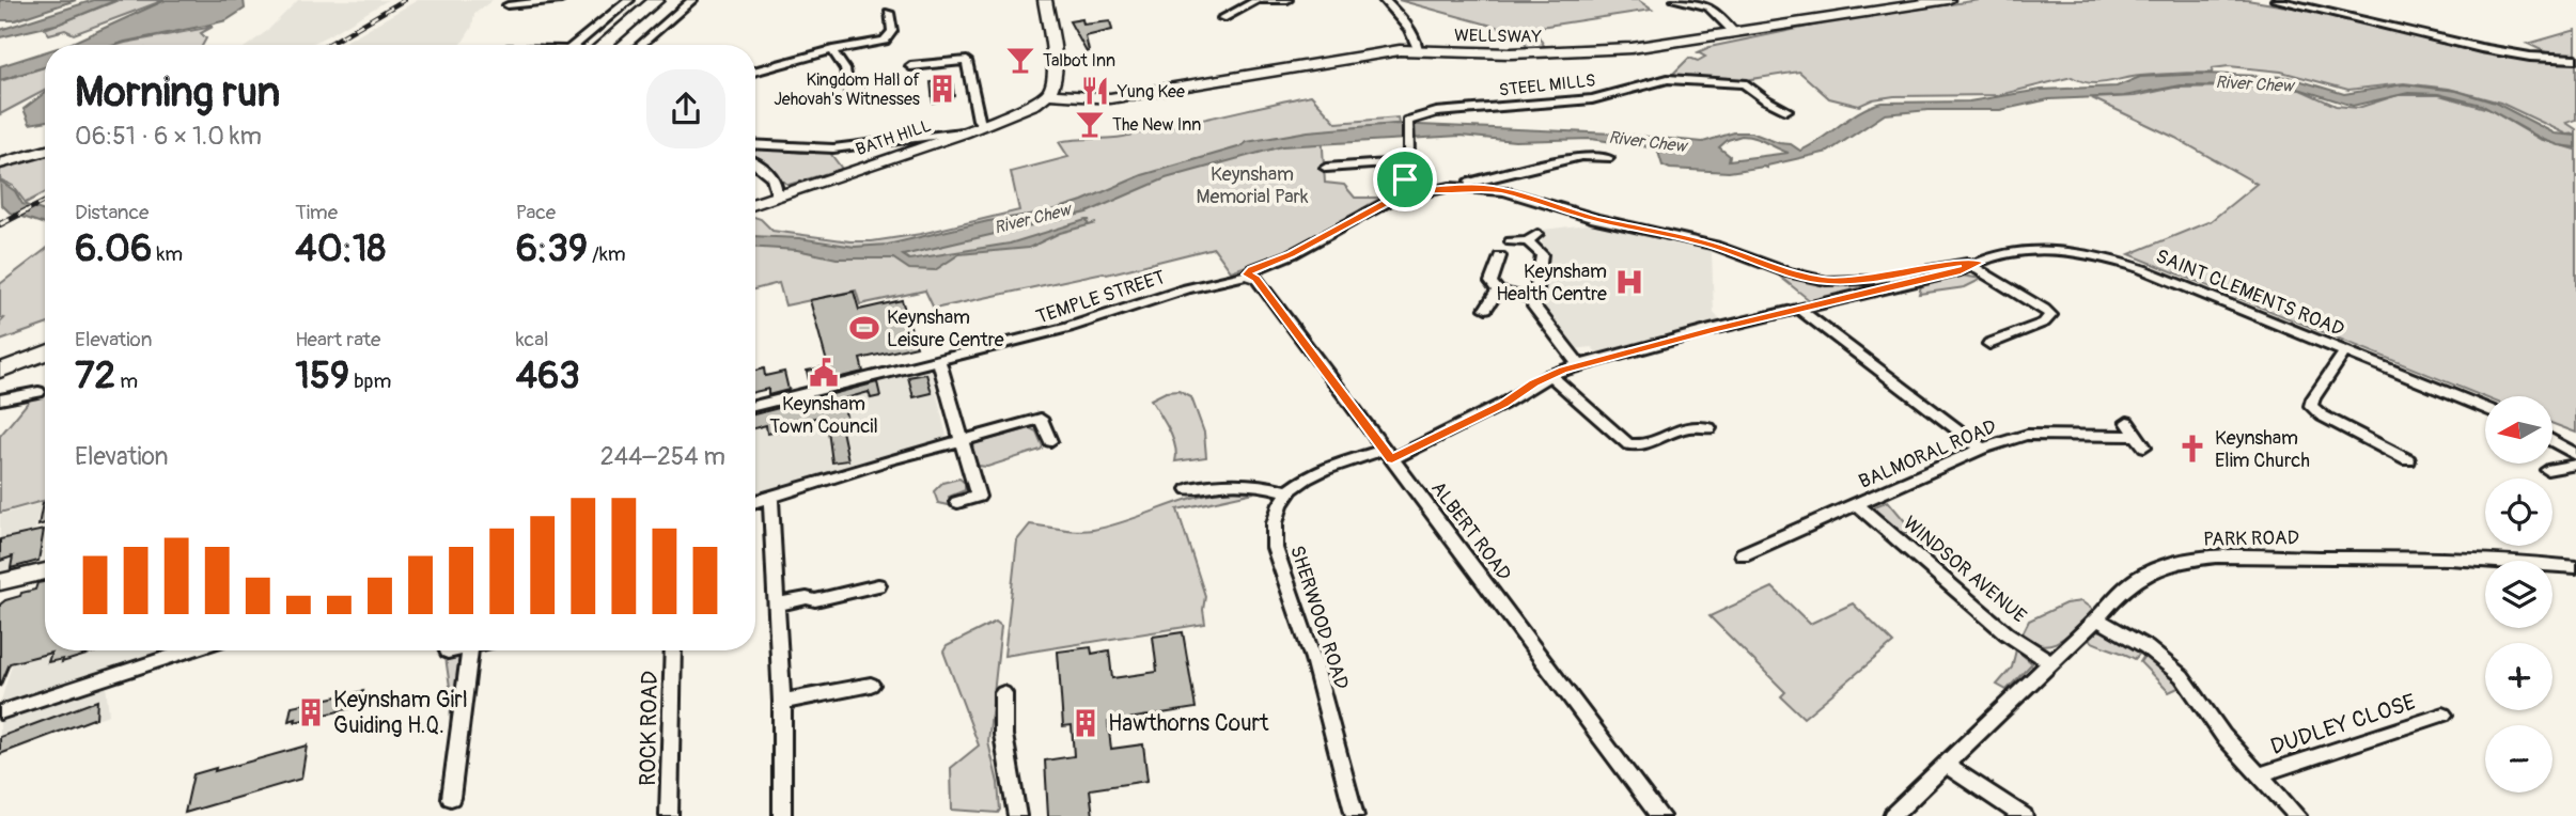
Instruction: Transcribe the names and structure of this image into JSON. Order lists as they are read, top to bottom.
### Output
{
  "streets": {
    "main road": ["WELLSWAY", "BATH HILL"],
    "street": [
      "STEEL MILLS",
      "SAINT CLEMENTS ROAD",
      "TEMPLE STREET",
      "BALMORAL ROAD",
      "ALBERT ROAD",
      "PARK ROAD",
      "WINDSOR AVENUE",
      "SHERWOOD ROAD",
      "DUDLEY CLOSE",
      "ROCK ROAD"
    ]
  },
  "crossings": [
    ["WELLSWAY", "BATH HILL"],
    ["STEEL MILLS", "SAINT CLEMENTS ROAD"],
    ["STEEL MILLS", "TEMPLE STREET"],
    ["SAINT CLEMENTS ROAD", "TEMPLE STREET"],
    ["SAINT CLEMENTS ROAD", "ALBERT ROAD"],
    ["TEMPLE STREET", "ALBERT ROAD"],
    ["BALMORAL ROAD", "WINDSOR AVENUE"],
    ["PARK ROAD", "WINDSOR AVENUE"]
  ],
  "water": ["River Chew"],
  "parks": ["Keynsham Memorial Park"],
  "places": {
    "bar": ["Talbot Inn", "The New Inn"],
    "building": ["Kingdom Hall of Jehovah's Witnesses", "Keynsham Girl Guiding H.Q.", "Hawthorns Court"],
    "restaurant": ["Yung Kee"],
    "hospital": ["Keynsham Health Centre"],
    "sports": ["Keynsham Leisure Centre"],
    "public building": ["Keynsham Town Council"],
    "church": ["Keynsham Elim Church"]
  },
  "north": "left",
  "page": {
    "heading": ["Morning run", "06:51 · 6 × 1.0 km"],
    "stats": [
      ["Distance", "6.06 km"],
      ["Time", "40:18"],
      ["Pace", "6:39 /km"],
      ["Elevation", "72 m"],
      ["Heart rate", "159 bpm"],
      ["kcal", "463"]
    ],
    "map_buttons": ["+", "−"],
    "chart": ["Elevation", "244–254 m"]
  }
}
